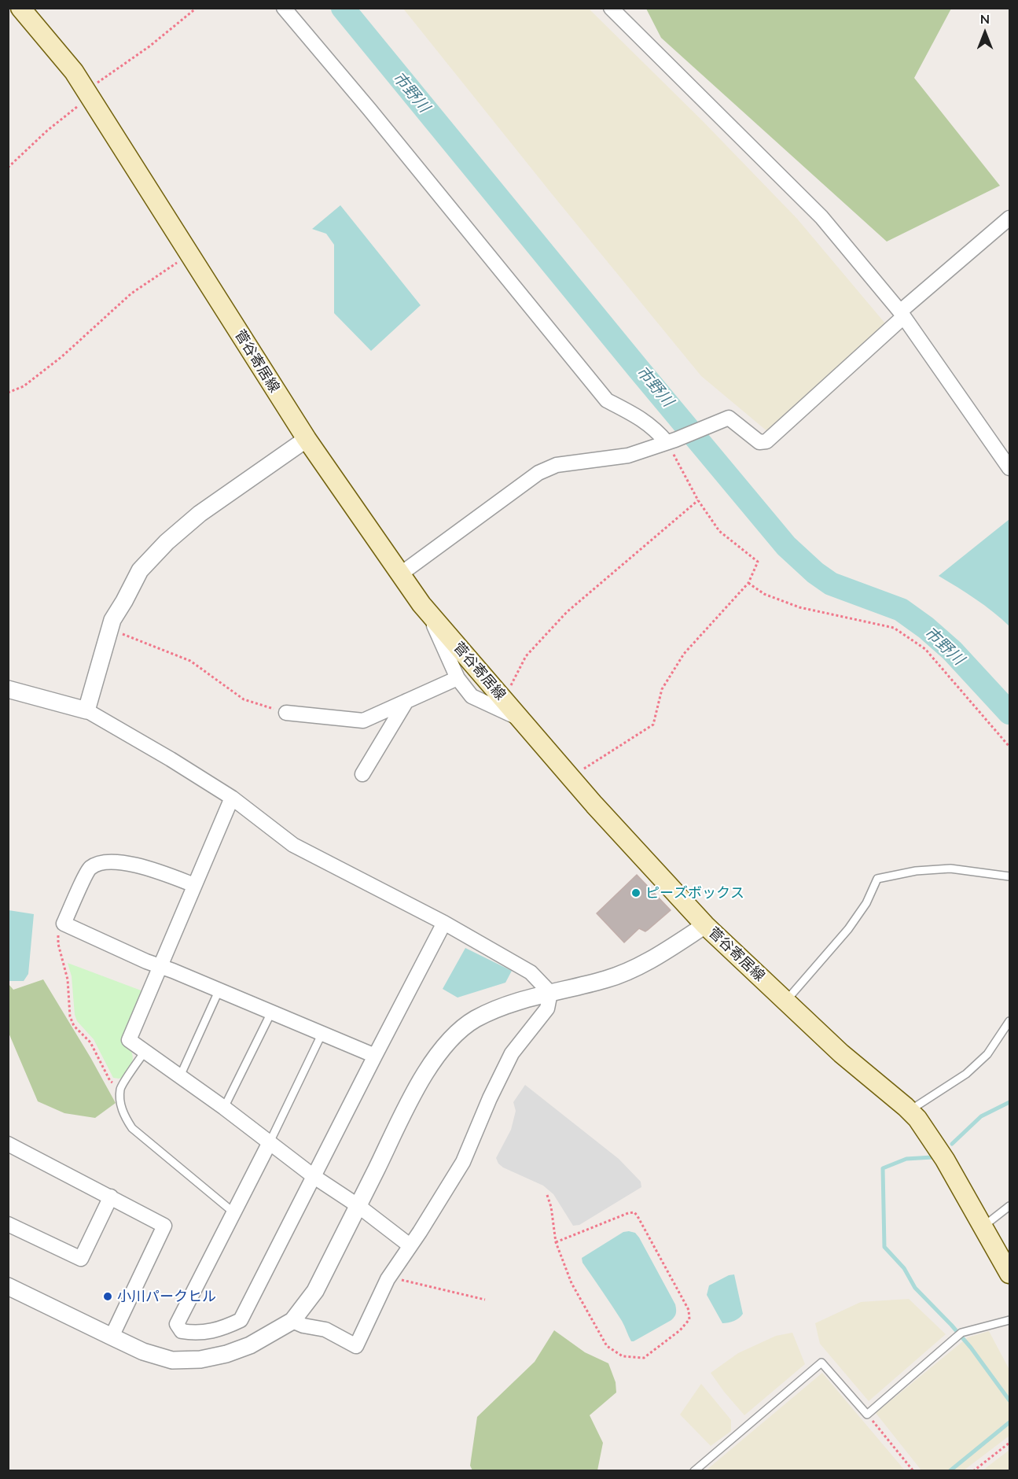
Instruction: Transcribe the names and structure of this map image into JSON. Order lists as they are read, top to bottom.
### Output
{
  "streets": {
    "main road": ["菅谷寄居線"]
  },
  "water": ["市野川"],
  "places": ["ピーズボックス", "小川パークヒル"],
  "north": "top"
}
